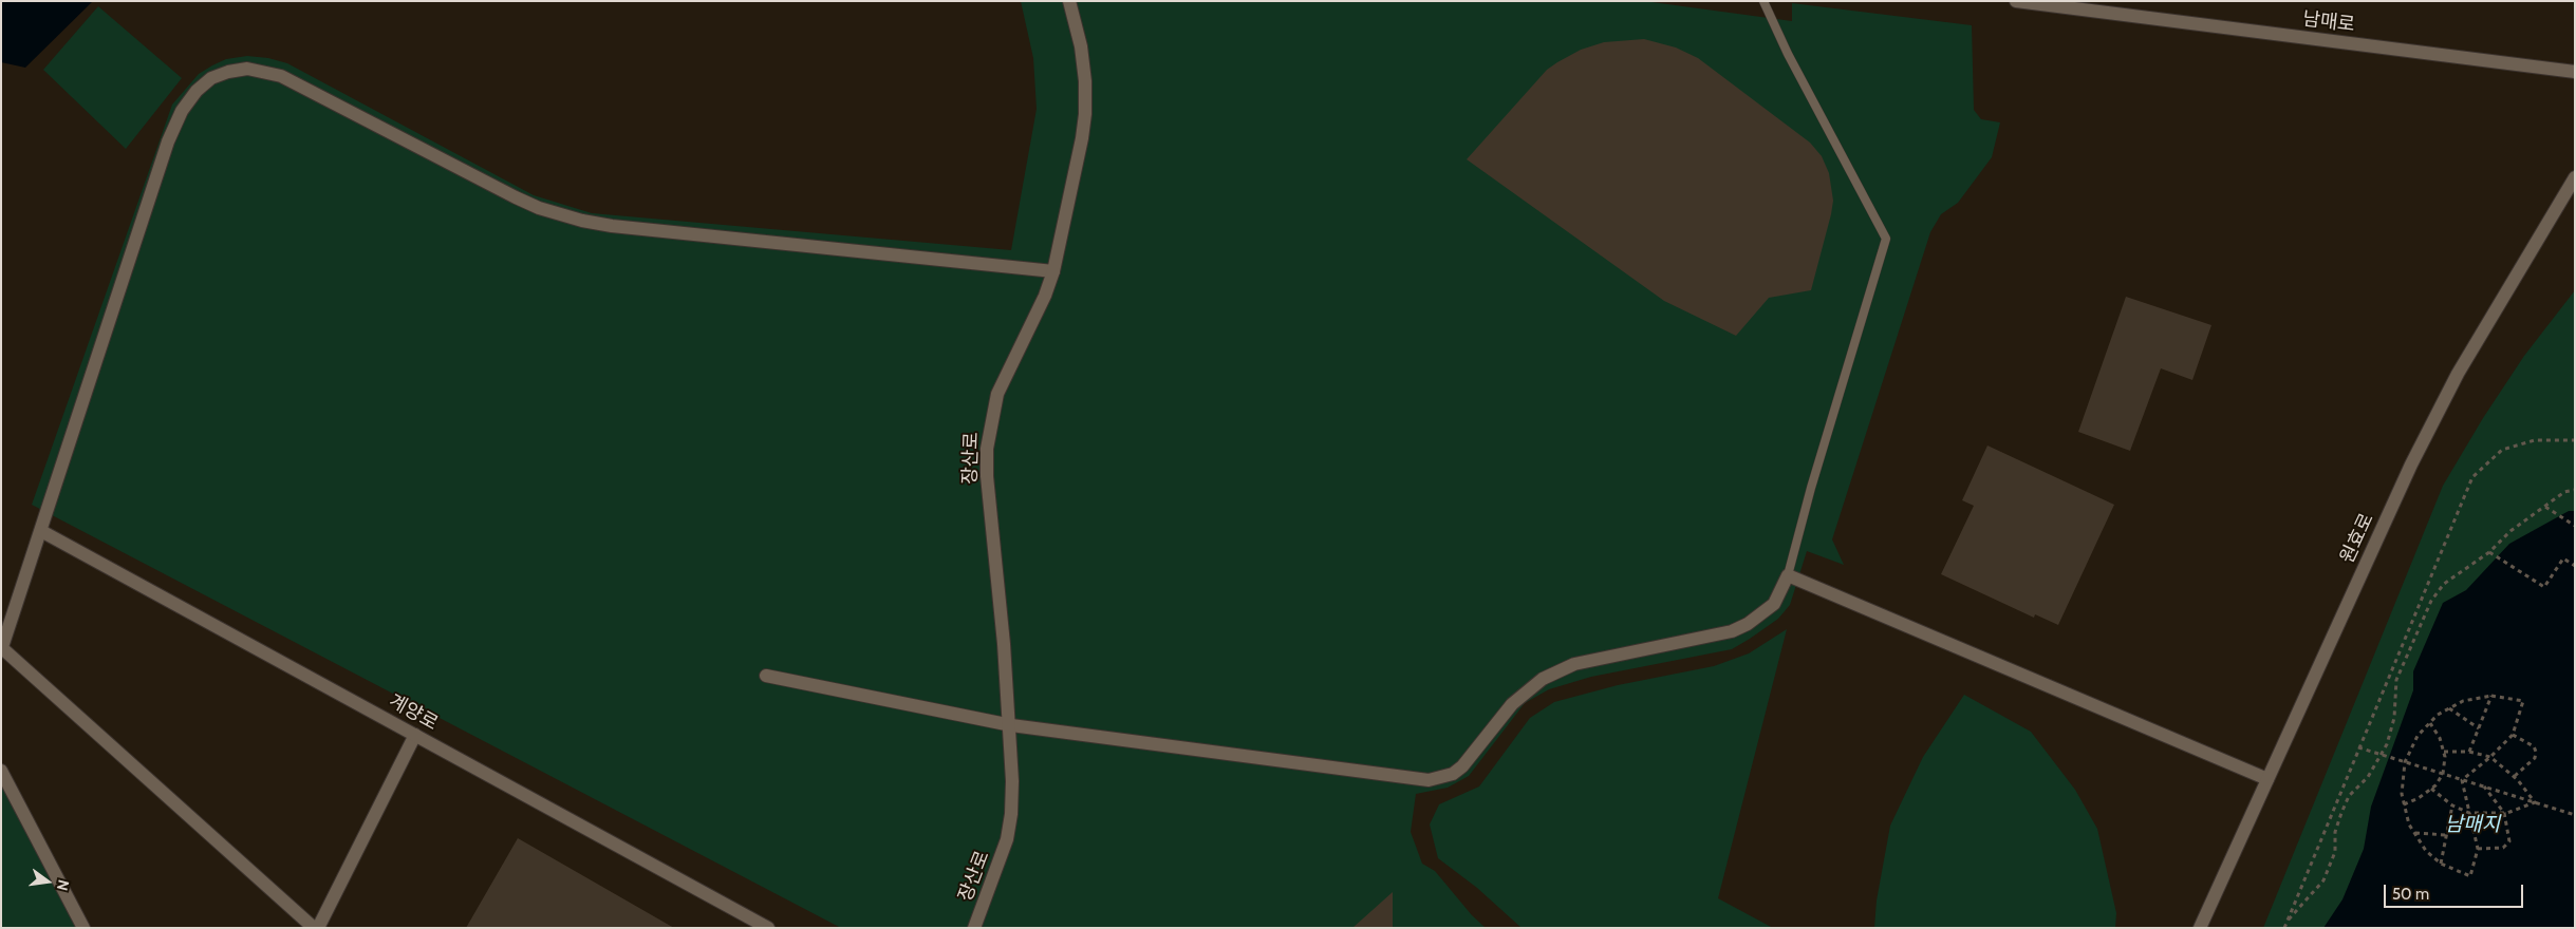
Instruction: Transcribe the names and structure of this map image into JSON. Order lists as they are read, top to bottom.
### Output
{
  "streets": {
    "street": [
      "남매로",
      "장산로",
      "원효로",
      "계양로"
    ]
  },
  "water": ["남매지"],
  "scale_bar": "50 m",
  "north": "right"
}
